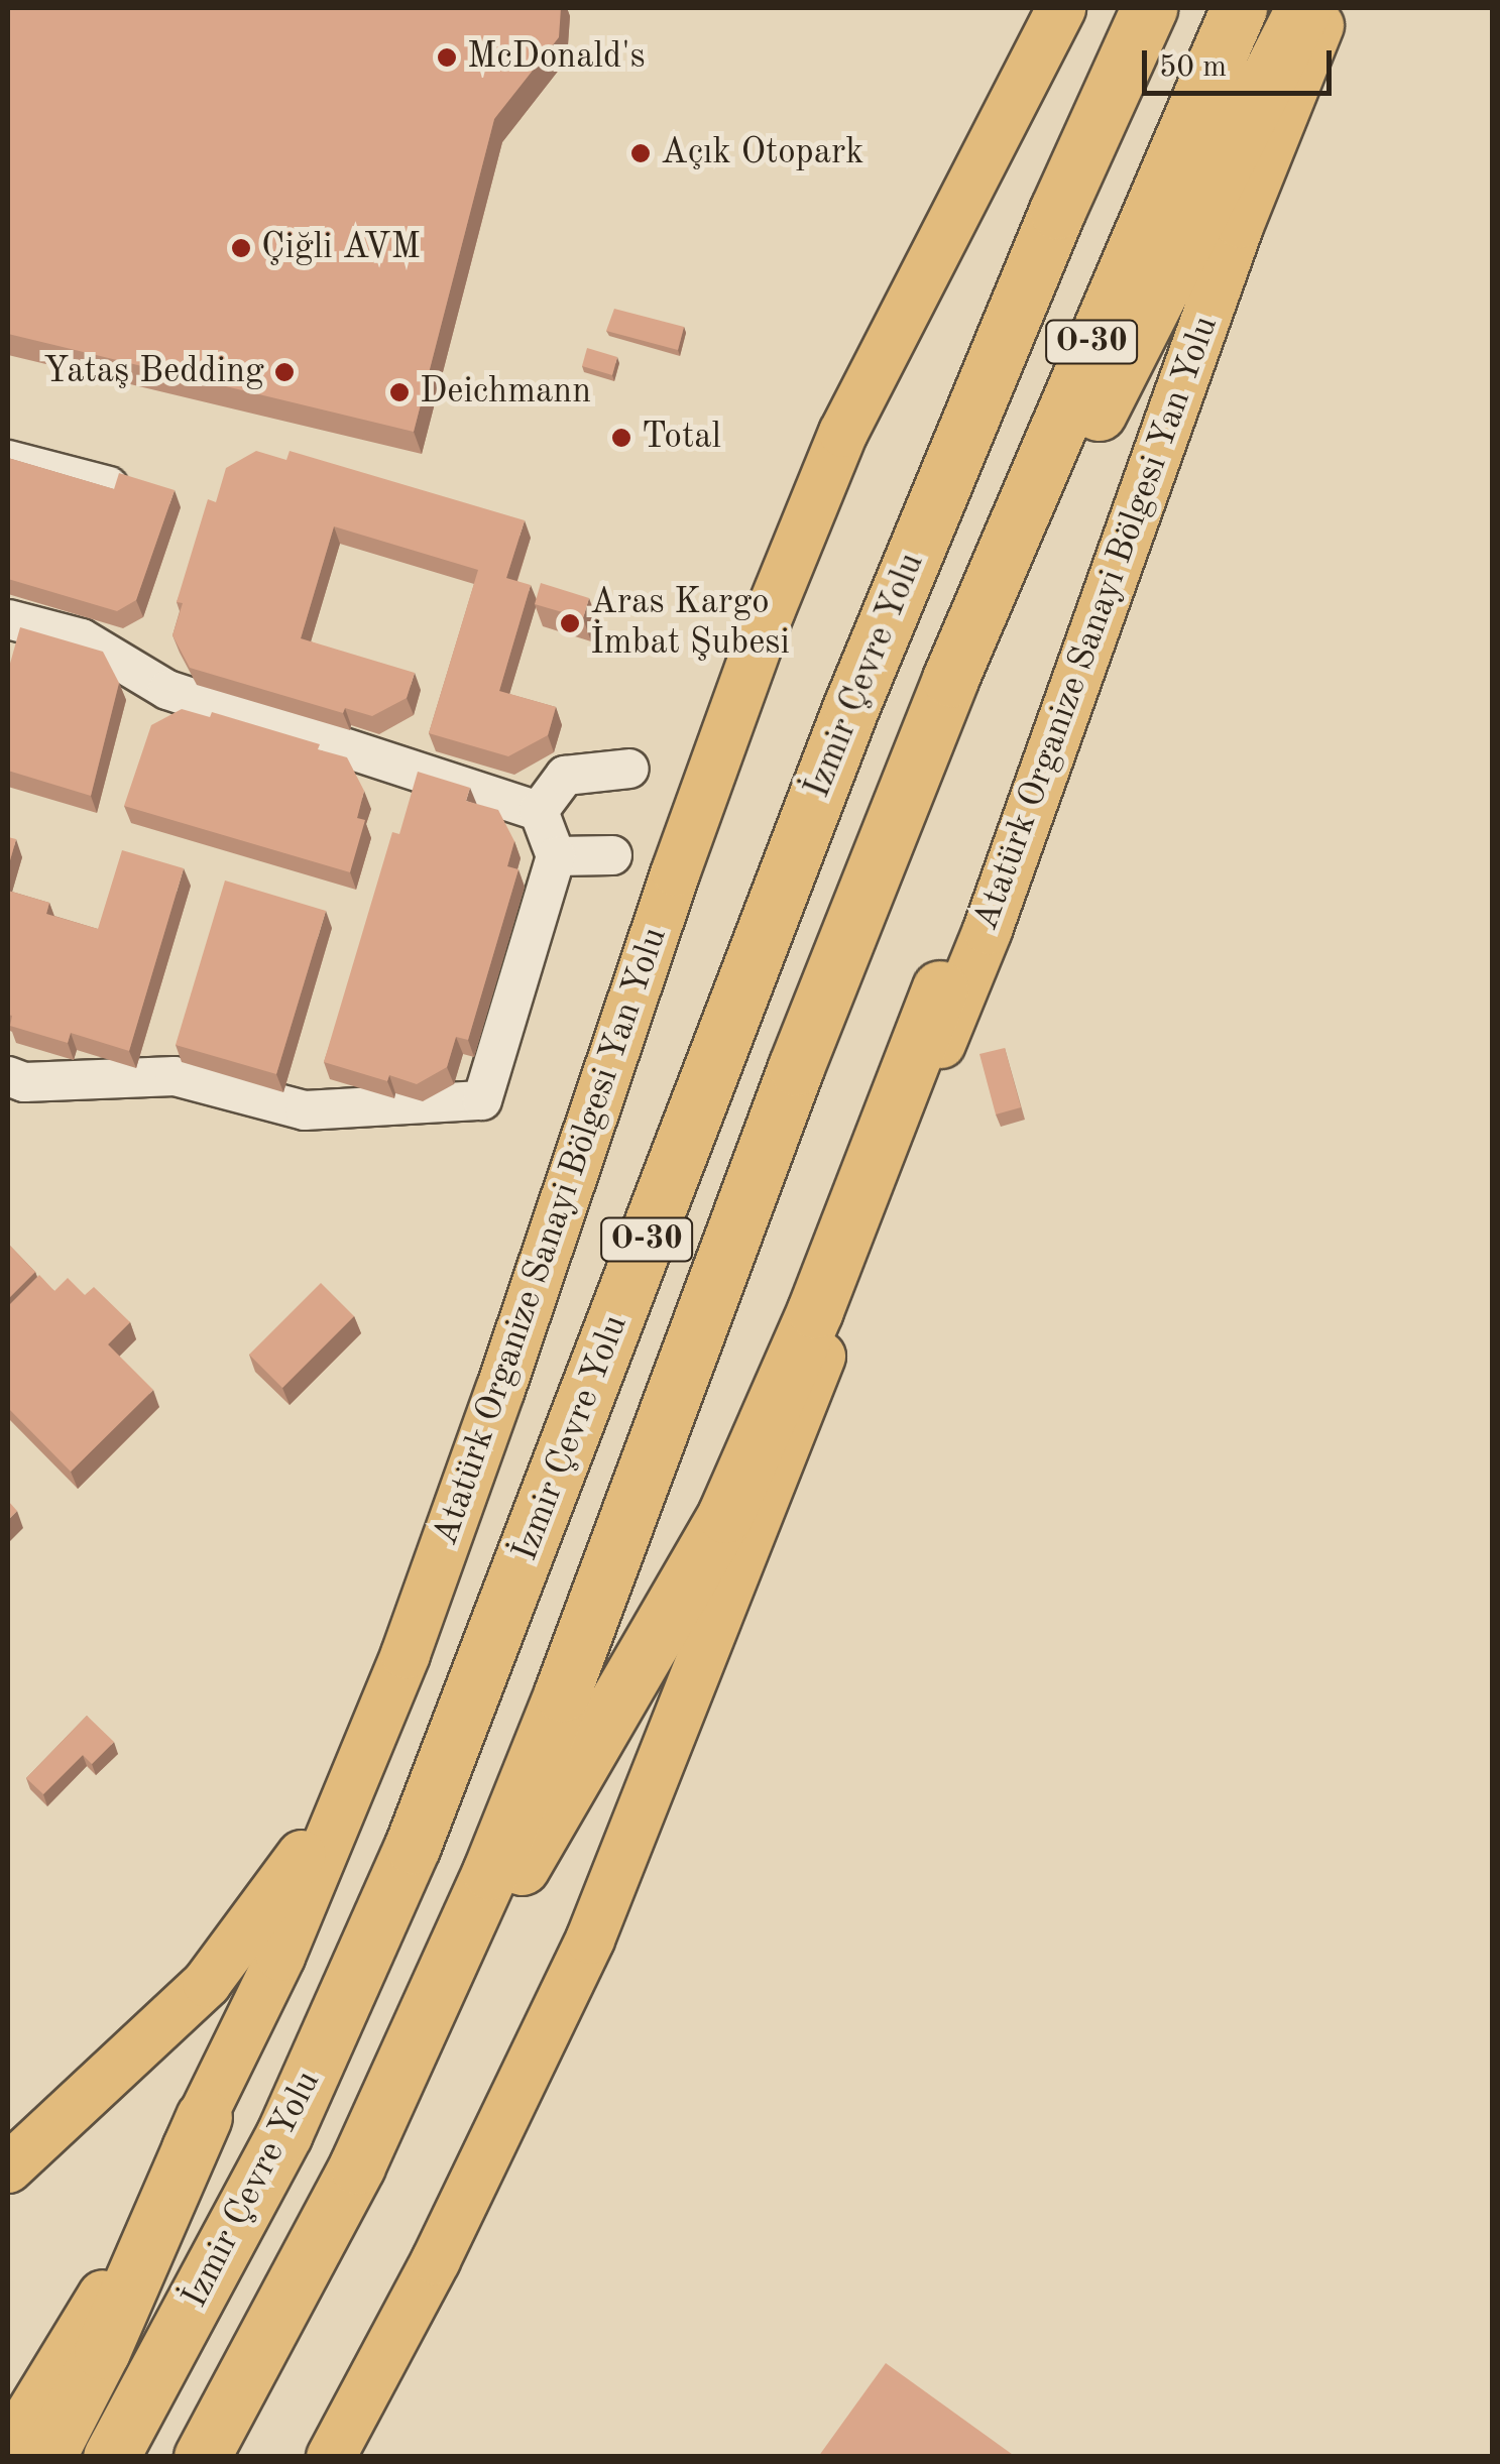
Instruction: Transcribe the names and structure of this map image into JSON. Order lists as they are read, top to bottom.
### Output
{
  "streets": {
    "highway": ["O-30", "İzmir Çevre Yolu"],
    "main road": ["Atatürk Organize Sanayi Bölgesi Yan Yolu"]
  },
  "places": [
    "McDonald's",
    "Açık Otopark",
    "Çiğli AVM",
    "Yataş Bedding",
    "Deichmann",
    "Total",
    "Aras Kargo İmbat Şubesi"
  ],
  "scale_bar": "50 m"
}
